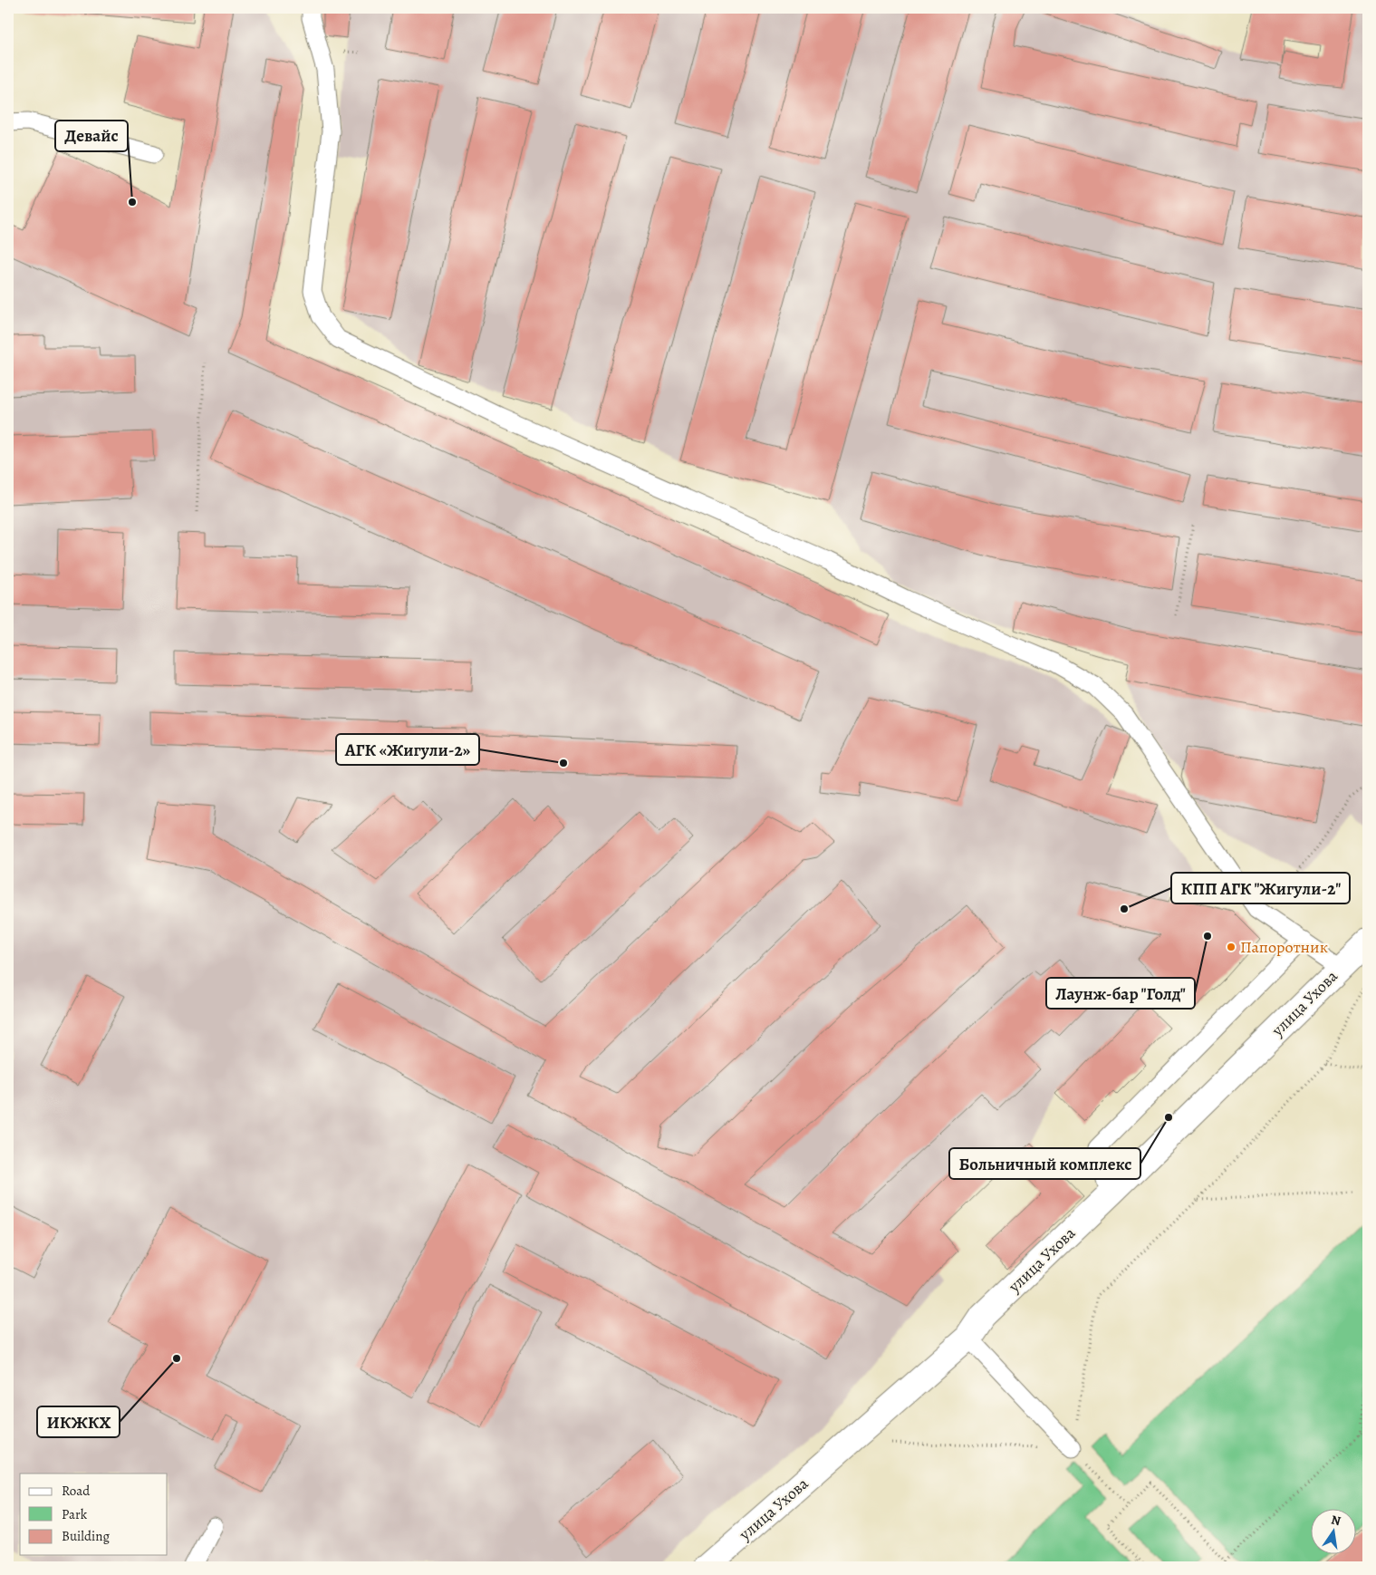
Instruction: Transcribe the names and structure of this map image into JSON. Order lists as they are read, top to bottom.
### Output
{
  "streets": {
    "street": ["улица Ухова"]
  },
  "places": [
    "Девайс",
    "АГК «Жигули-2»",
    "КПП АГК \"Жигули-2\"",
    "Лаунж-бар \"Голд\"",
    "Папоротник",
    "Больничный комплекс",
    "ИКЖКХ"
  ],
  "legend": ["Road", "Park", "Building"],
  "north": "top"
}
